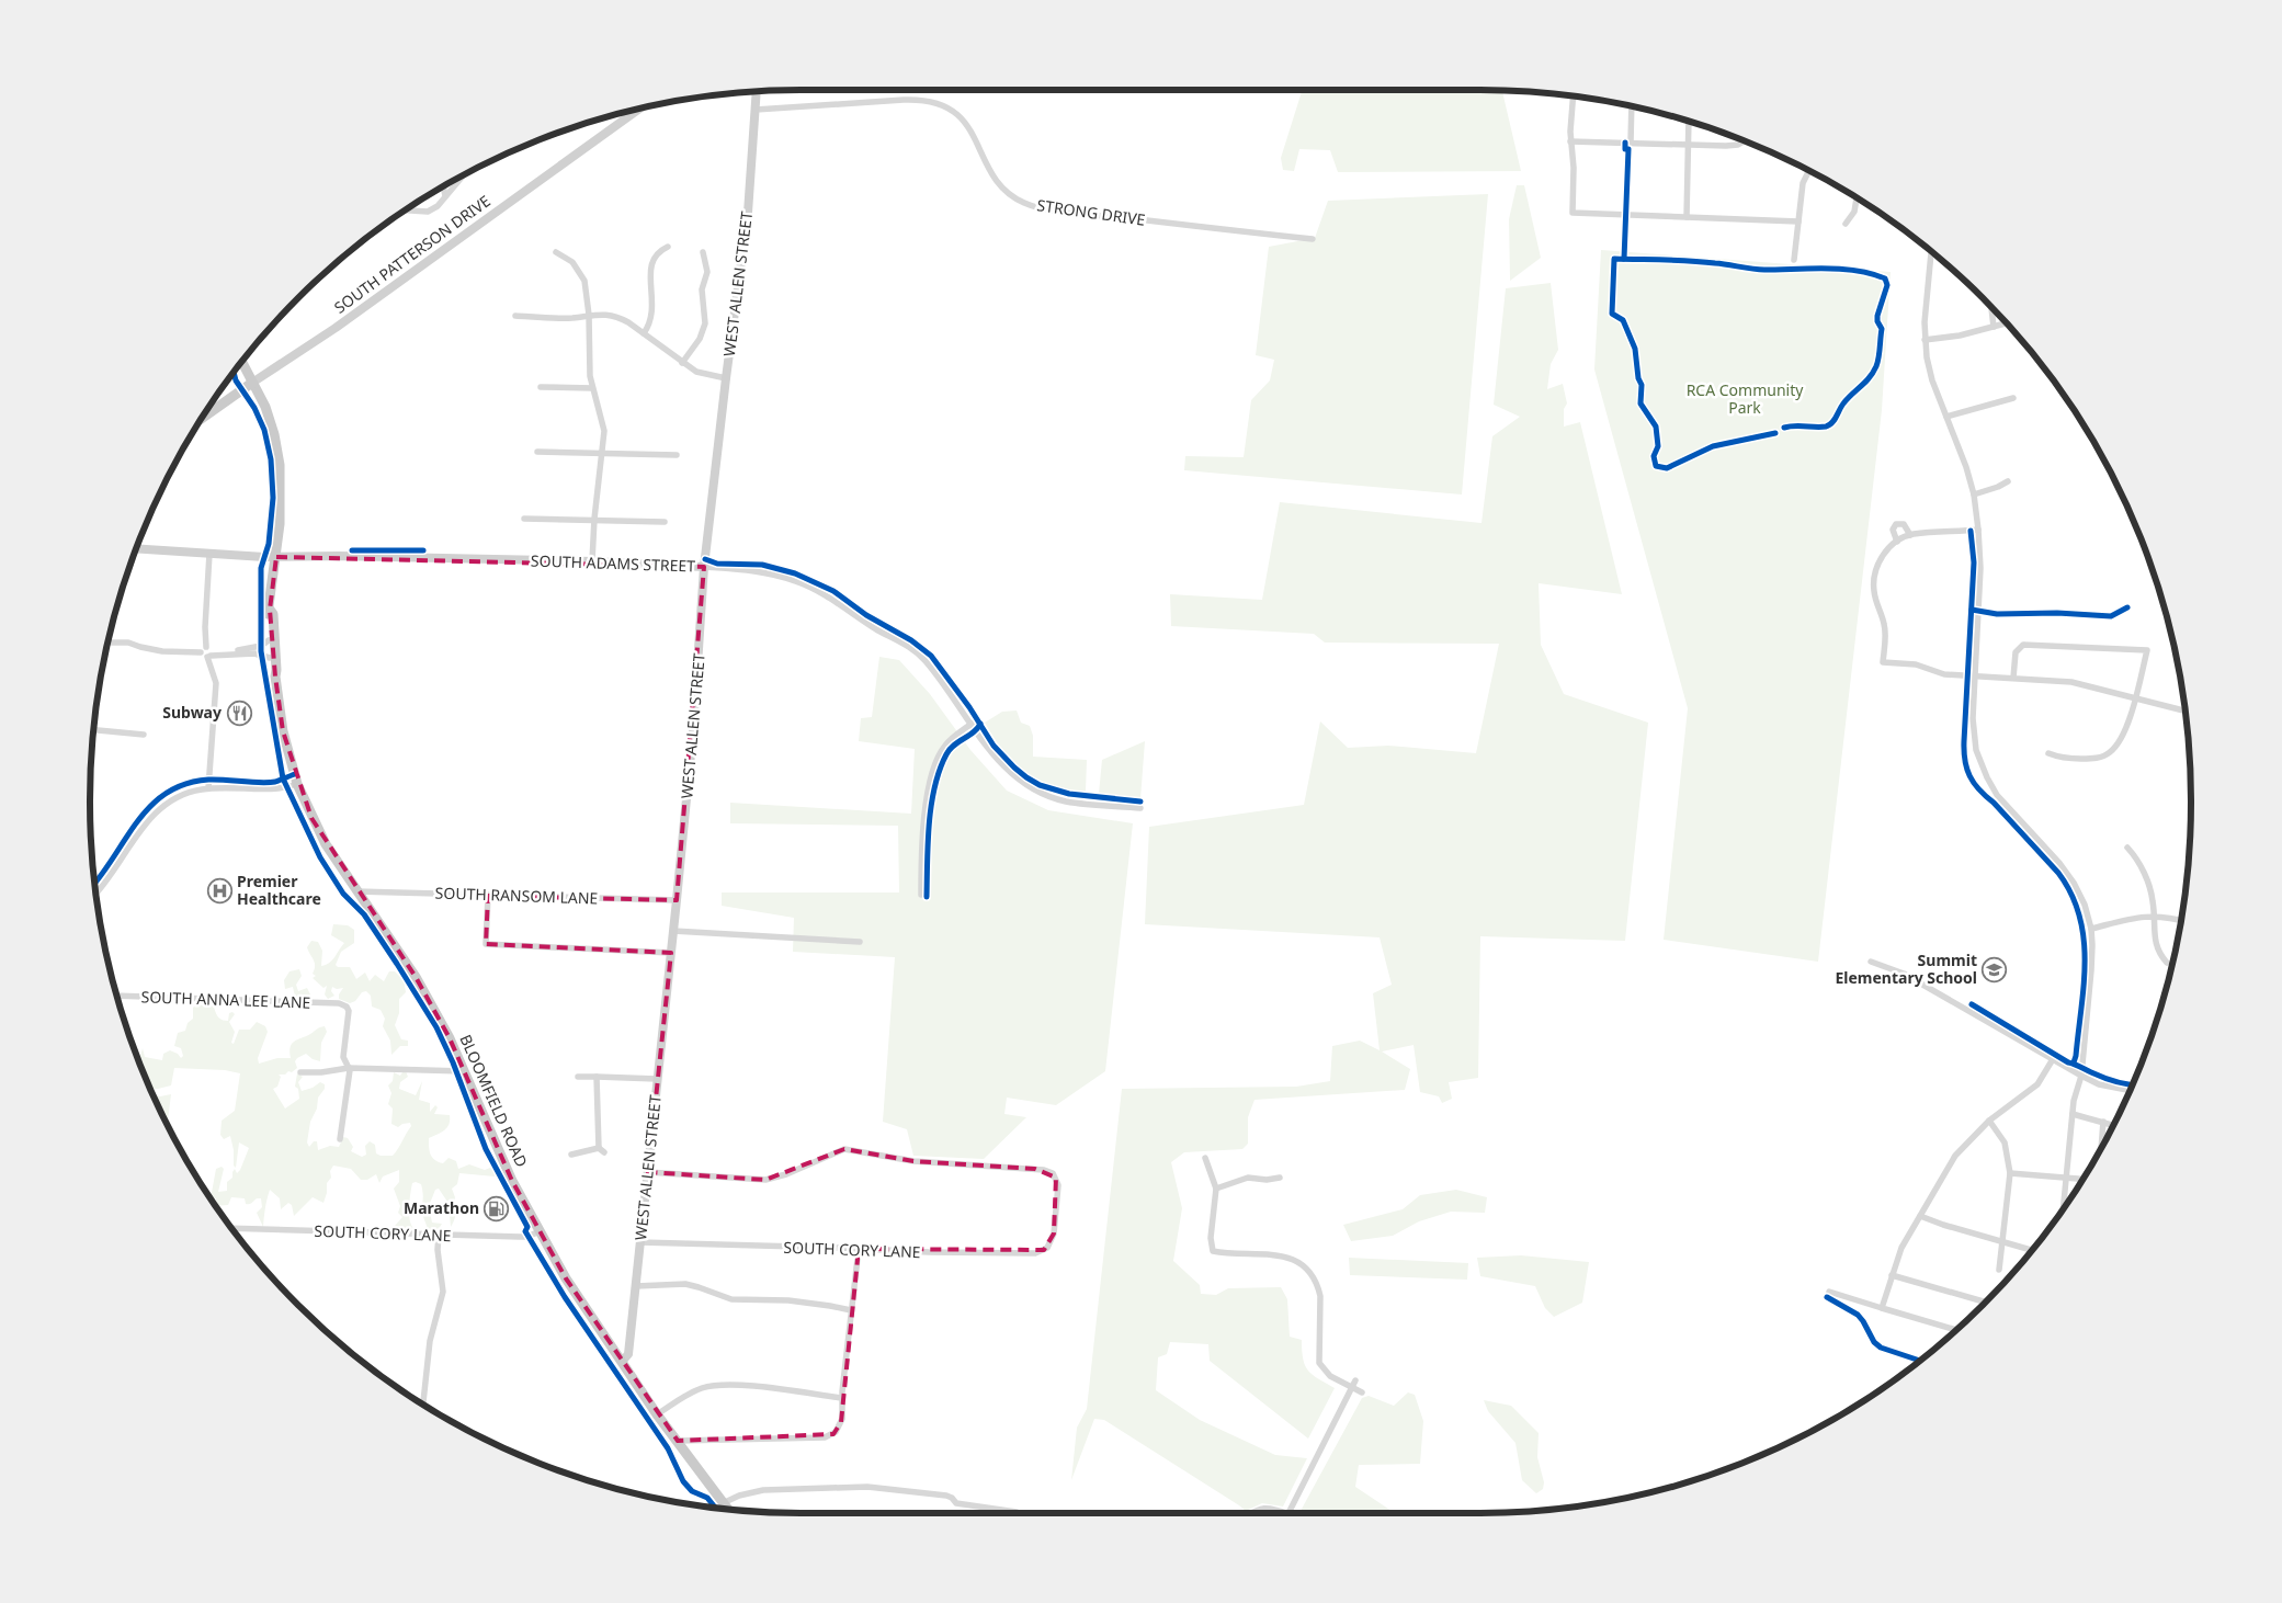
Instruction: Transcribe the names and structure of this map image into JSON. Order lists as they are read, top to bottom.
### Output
{
  "streets": {
    "main road": ["SOUTH PATTERSON DRIVE", "BLOOMFIELD ROAD"],
    "street": [
      "STRONG DRIVE",
      "WEST ALLEN STREET",
      "SOUTH ADAMS STREET",
      "SOUTH RANSOM LANE",
      "SOUTH ANNA LEE LANE",
      "SOUTH CORY LANE"
    ]
  },
  "crossings": [
    ["STRONG DRIVE", "WEST ALLEN STREET"],
    ["SOUTH PATTERSON DRIVE", "BLOOMFIELD ROAD"],
    ["WEST ALLEN STREET", "SOUTH ADAMS STREET"],
    ["WEST ALLEN STREET", "SOUTH RANSOM LANE"],
    ["WEST ALLEN STREET", "BLOOMFIELD ROAD"],
    ["WEST ALLEN STREET", "SOUTH CORY LANE"],
    ["SOUTH ADAMS STREET", "BLOOMFIELD ROAD"],
    ["SOUTH RANSOM LANE", "BLOOMFIELD ROAD"],
    ["BLOOMFIELD ROAD", "SOUTH CORY LANE"]
  ],
  "parks": ["RCA Community Park"],
  "places": {
    "restaurant": ["Subway"],
    "hospital": ["Premier Healthcare"],
    "school or university": ["Summit Elementary School"],
    "fuel station": ["Marathon"]
  }
}
